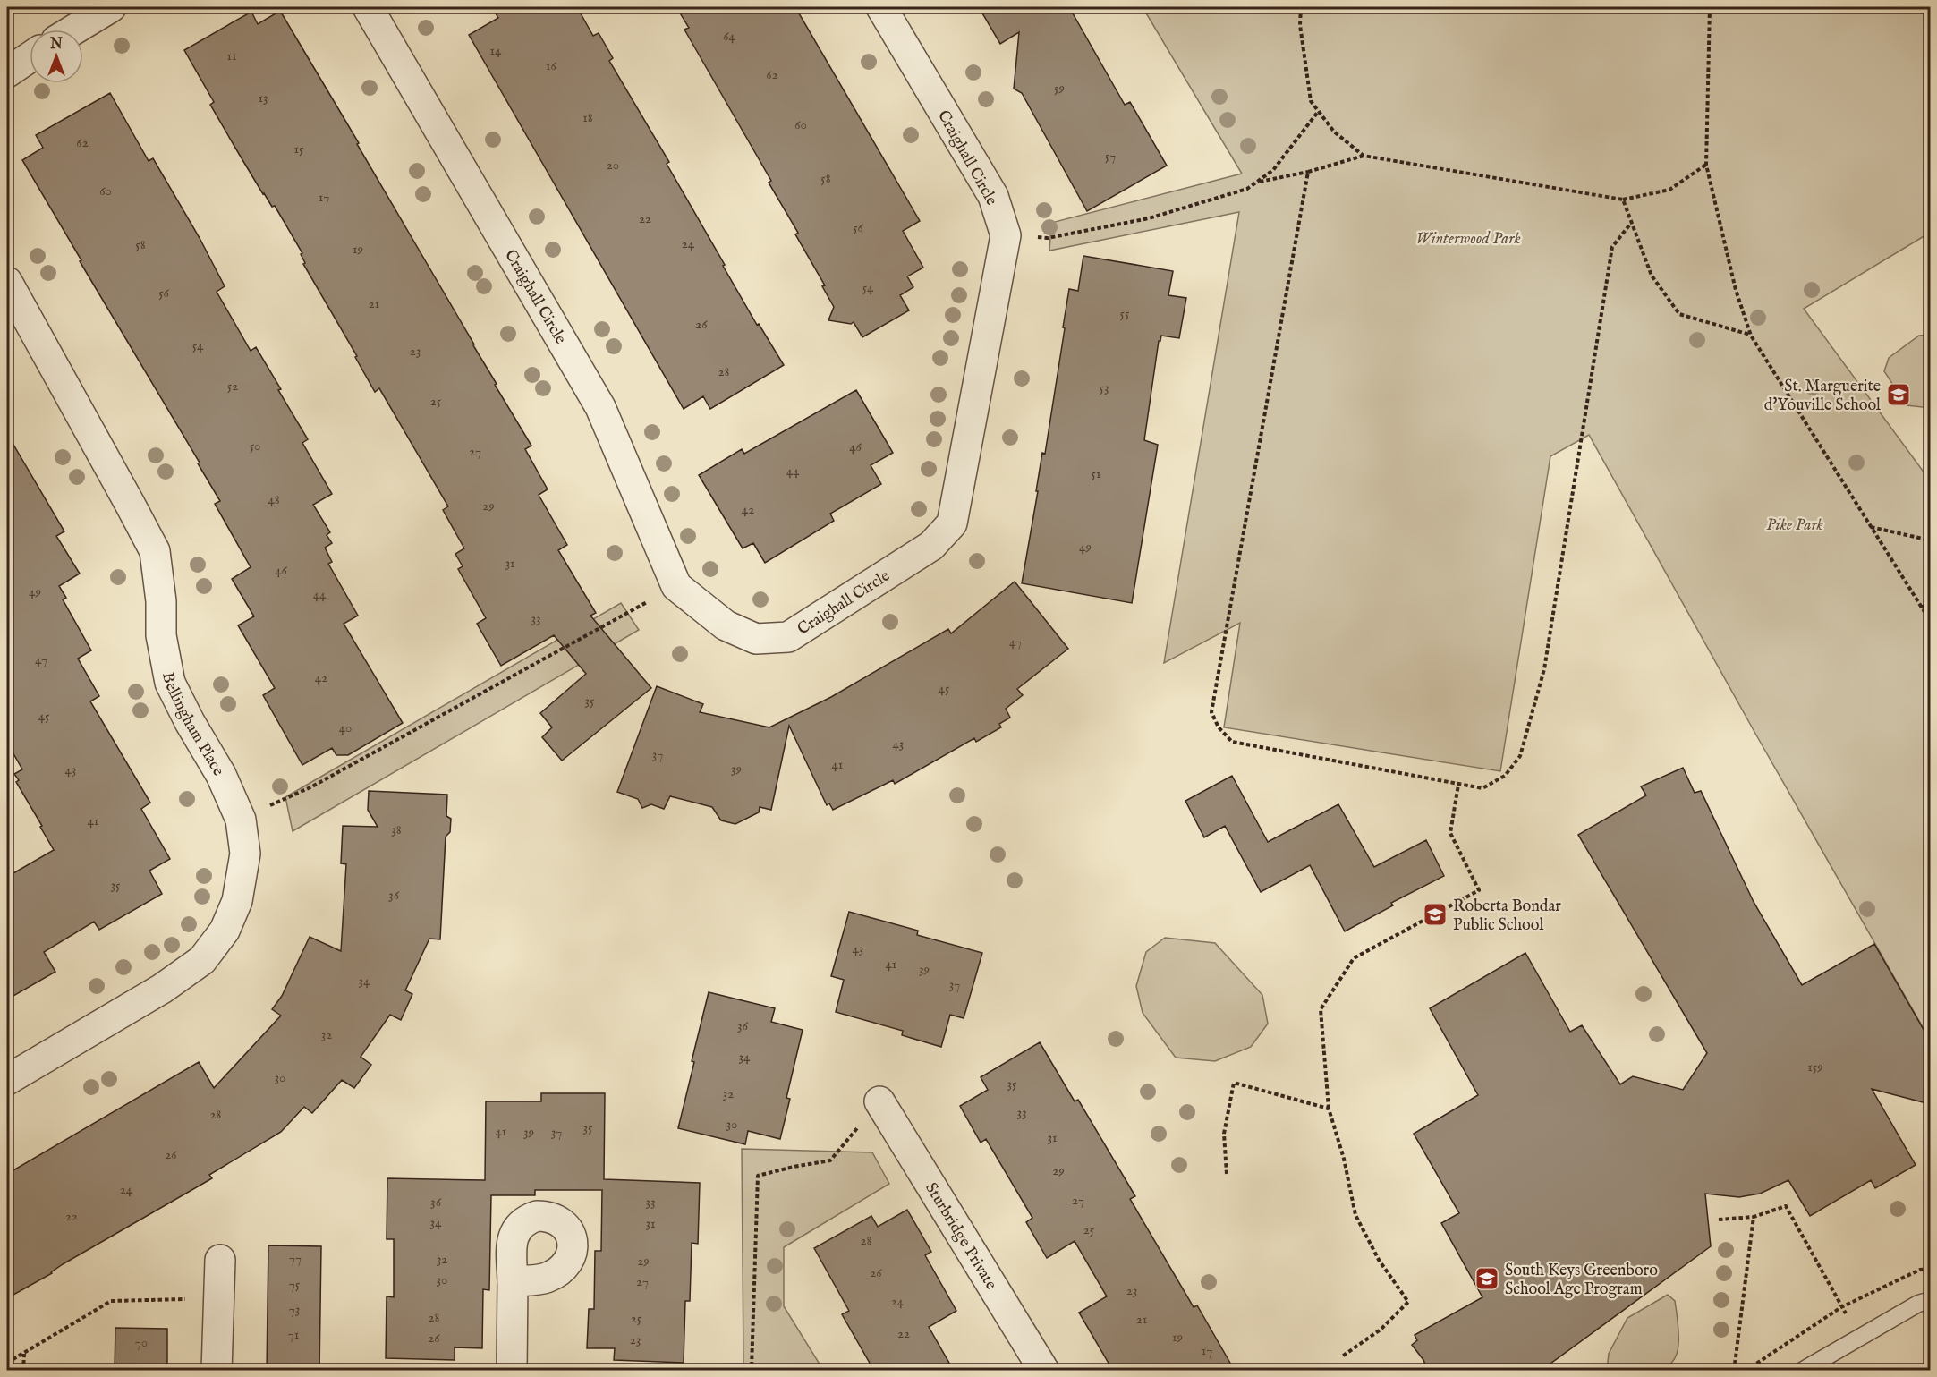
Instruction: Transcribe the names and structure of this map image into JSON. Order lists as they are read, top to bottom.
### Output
{
  "streets": {
    "street": ["Craighall Circle", "Bellingham Place", "Sturbridge Private"]
  },
  "parks": ["Winterwood Park", "Pike Park"],
  "places": {
    "school or university": ["St. Marguerite d'Youville School", "Roberta Bondar Public School", "South Keys Greenboro School Age Program"]
  },
  "house_numbers": [
    "64",
    "14",
    "11",
    "16",
    "62",
    "59",
    "13",
    "18",
    "60",
    "62",
    "15",
    "57",
    "20",
    "58",
    "60",
    "17",
    "22",
    "56",
    "24",
    "58",
    "19",
    "54",
    "56",
    "21",
    "55",
    "26",
    "54",
    "23",
    "28",
    "52",
    "53",
    "25",
    "50",
    "46",
    "27",
    "44",
    "51",
    "48",
    "29",
    "42",
    "49",
    "31",
    "46",
    "49",
    "44",
    "33",
    "47",
    "47",
    "42",
    "45",
    "35",
    "45",
    "40",
    "43",
    "37",
    "41",
    "39",
    "43",
    "41",
    "38",
    "35",
    "36",
    "43",
    "41",
    "39",
    "34",
    "37",
    "36",
    "32",
    "34",
    "159",
    "30",
    "35",
    "32",
    "33",
    "28",
    "30",
    "35",
    "41",
    "39",
    "37",
    "31",
    "26",
    "29",
    "24",
    "27",
    "36",
    "33",
    "22",
    "34",
    "31",
    "25",
    "28",
    "77",
    "32",
    "29",
    "26",
    "30",
    "27",
    "75",
    "23",
    "24",
    "73",
    "28",
    "25",
    "21",
    "22",
    "71",
    "19",
    "26",
    "23",
    "70",
    "17"
  ],
  "north": "top"
}
